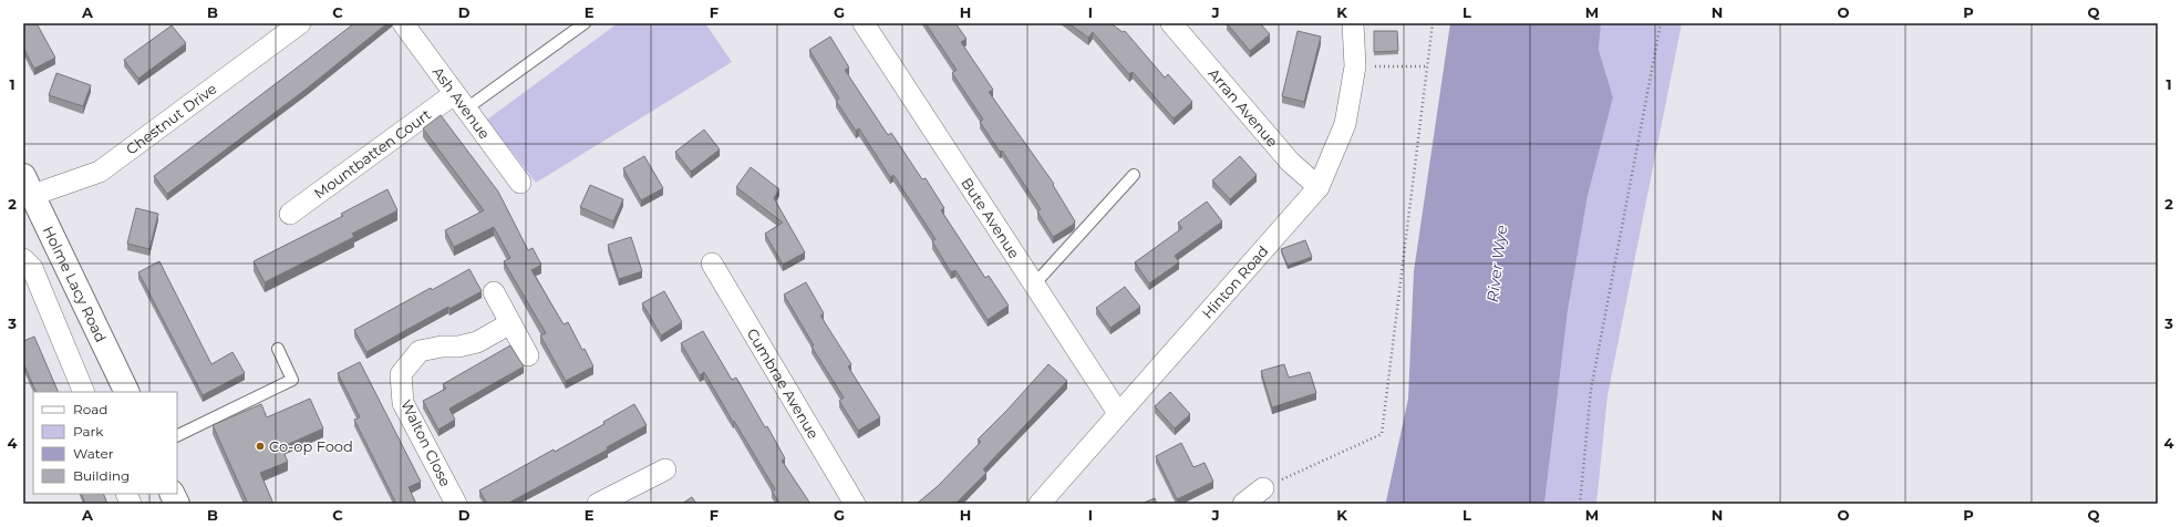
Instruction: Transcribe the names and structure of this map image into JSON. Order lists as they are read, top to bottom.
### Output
{
  "streets": {
    "street": [
      "Ash Avenue",
      "Arran Avenue",
      "Chestnut Drive",
      "Mountbatten Court",
      "Bute Avenue",
      "Hinton Road",
      "Holme Lacy Road",
      "Cumbrae Avenue",
      "Walton Close"
    ]
  },
  "crossings": [
    ["Ash Avenue", "Mountbatten Court"],
    ["Arran Avenue", "Hinton Road"],
    ["Chestnut Drive", "Holme Lacy Road"],
    ["Bute Avenue", "Hinton Road"]
  ],
  "water": ["River Wye"],
  "places": ["Co-op Food"],
  "legend": [
    "Road",
    "Park",
    "Water",
    "Building"
  ],
  "grid": {
    "columns": [
      "A",
      "B",
      "C",
      "D",
      "E",
      "F",
      "G",
      "H",
      "I",
      "J",
      "K",
      "L",
      "M",
      "N",
      "O",
      "P",
      "Q"
    ],
    "rows": [
      "1",
      "2",
      "3",
      "4"
    ]
  }
}
